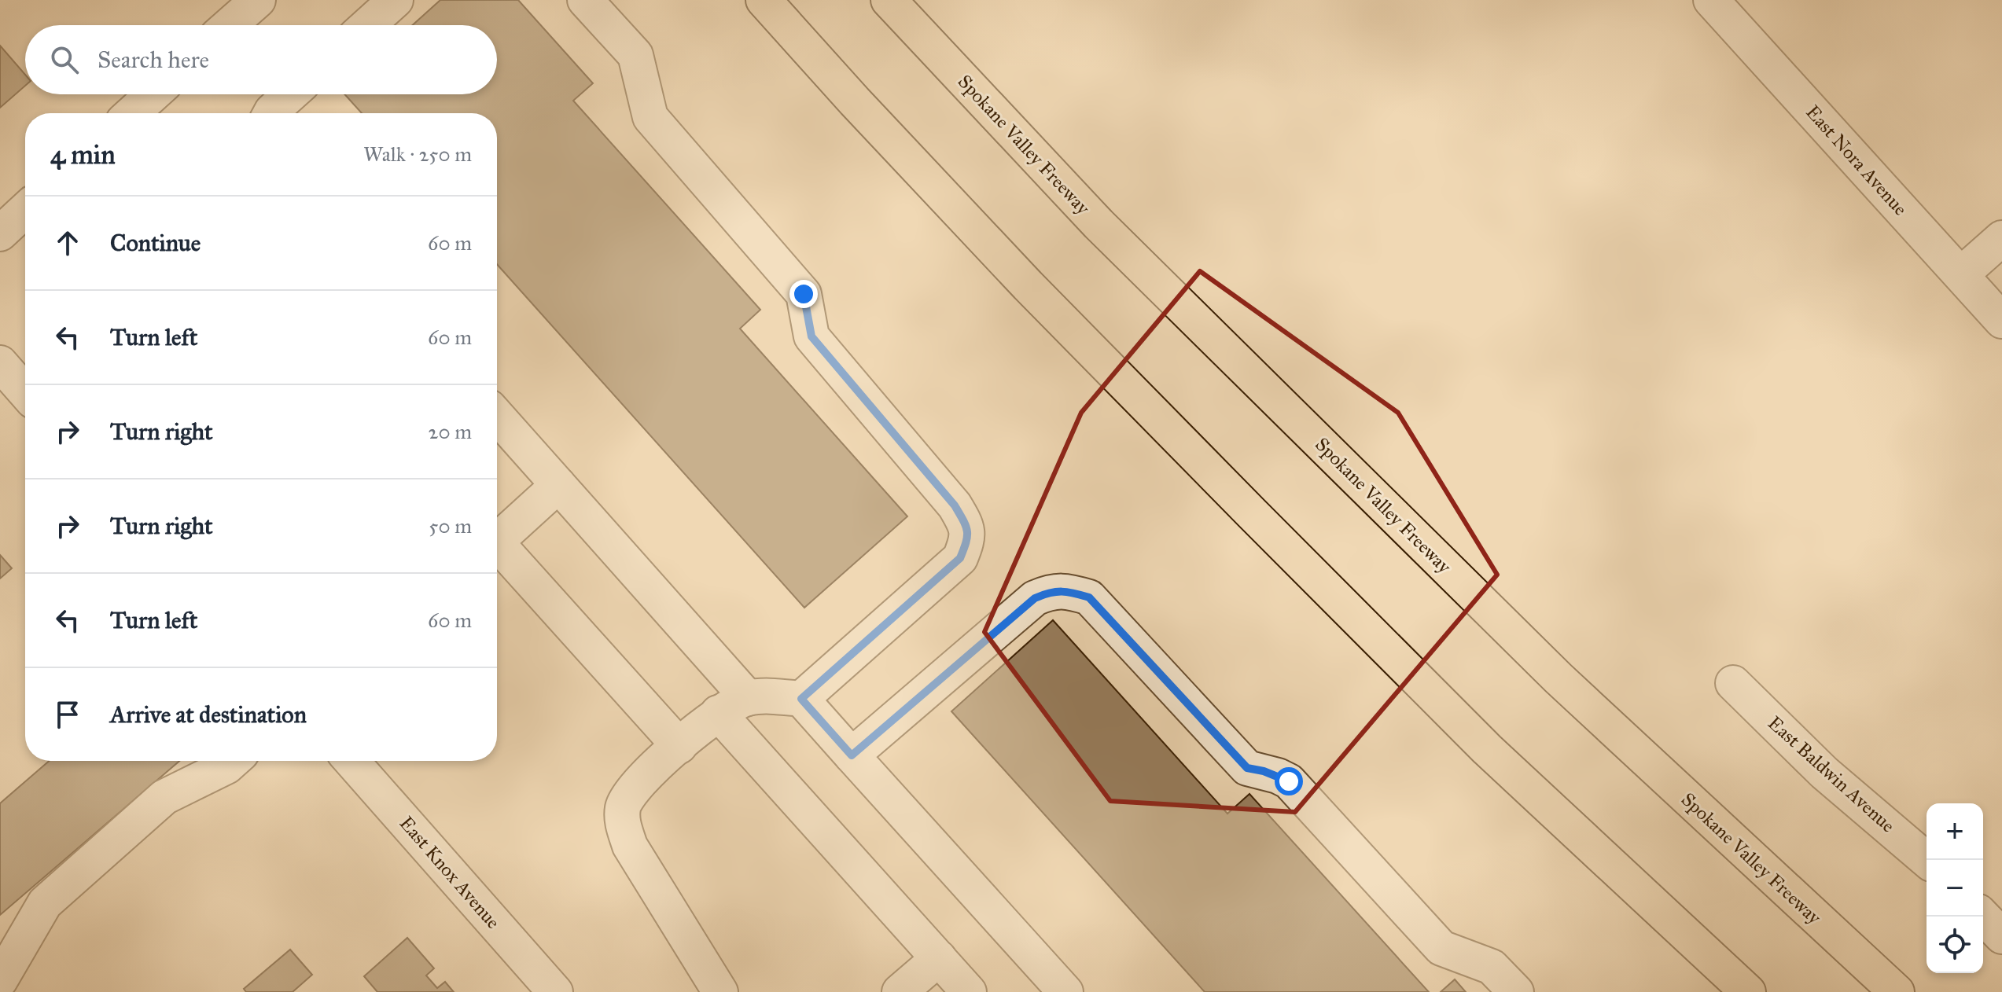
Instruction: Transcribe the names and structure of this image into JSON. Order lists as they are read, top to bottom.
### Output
{
  "streets": {
    "highway": ["Spokane Valley Freeway"],
    "street": ["East Nora Avenue", "East Baldwin Avenue", "East Knox Avenue"]
  },
  "page": {
    "search": "Search here",
    "heading": ["4 min", "Walk · 250 m"],
    "list": [
      ["Continue", "60 m"],
      ["Turn left", "60 m"],
      ["Turn right", "20 m"],
      ["Turn right", "50 m"],
      ["Turn left", "60 m"],
      "Arrive at destination"
    ],
    "map_buttons": ["+", "−"]
  }
}
